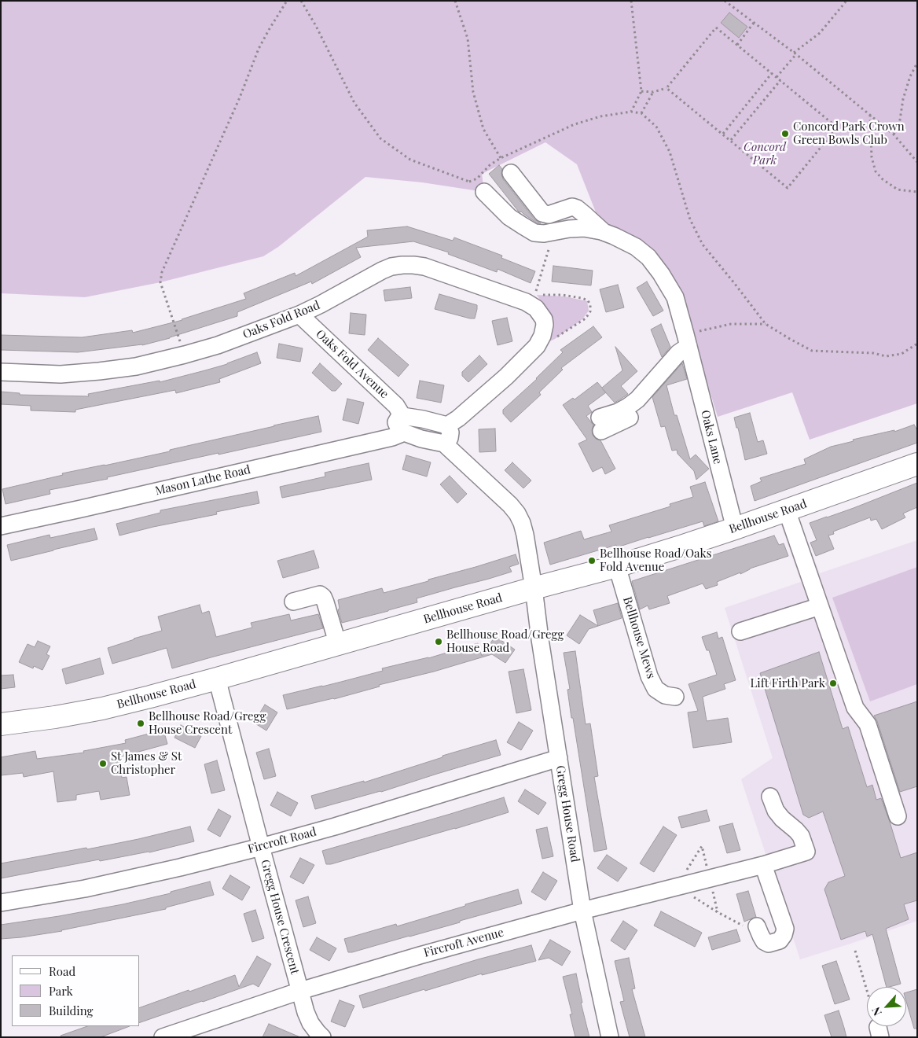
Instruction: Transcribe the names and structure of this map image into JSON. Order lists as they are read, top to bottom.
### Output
{
  "streets": {
    "main road": ["Bellhouse Road"],
    "street": [
      "Oaks Fold Road",
      "Oaks Fold Avenue",
      "Oaks Lane",
      "Mason Lathe Road",
      "Bellhouse Mews",
      "Gregg House Road",
      "Fircroft Road",
      "Gregg House Crescent",
      "Fircroft Avenue"
    ]
  },
  "crossings": [
    ["Oaks Fold Road", "Oaks Fold Avenue"],
    ["Oaks Fold Avenue", "Mason Lathe Road"],
    ["Oaks Lane", "Bellhouse Road"],
    ["Bellhouse Road", "Bellhouse Mews"],
    ["Bellhouse Road", "Gregg House Road"],
    ["Bellhouse Road", "Gregg House Crescent"],
    ["Gregg House Road", "Fircroft Road"],
    ["Gregg House Road", "Fircroft Avenue"],
    ["Fircroft Road", "Gregg House Crescent"],
    ["Gregg House Crescent", "Fircroft Avenue"]
  ],
  "parks": ["Concord Park"],
  "places": [
    "Concord Park Crown Green Bowls Club",
    "Bellhouse Road/Oaks Fold Avenue",
    "Bellhouse Road/Gregg House Road",
    "Lift Firth Park",
    "Bellhouse Road/Gregg House Crescent",
    "St James & St Christopher"
  ],
  "legend": ["Road", "Park", "Building"],
  "north": "bottom left"
}
